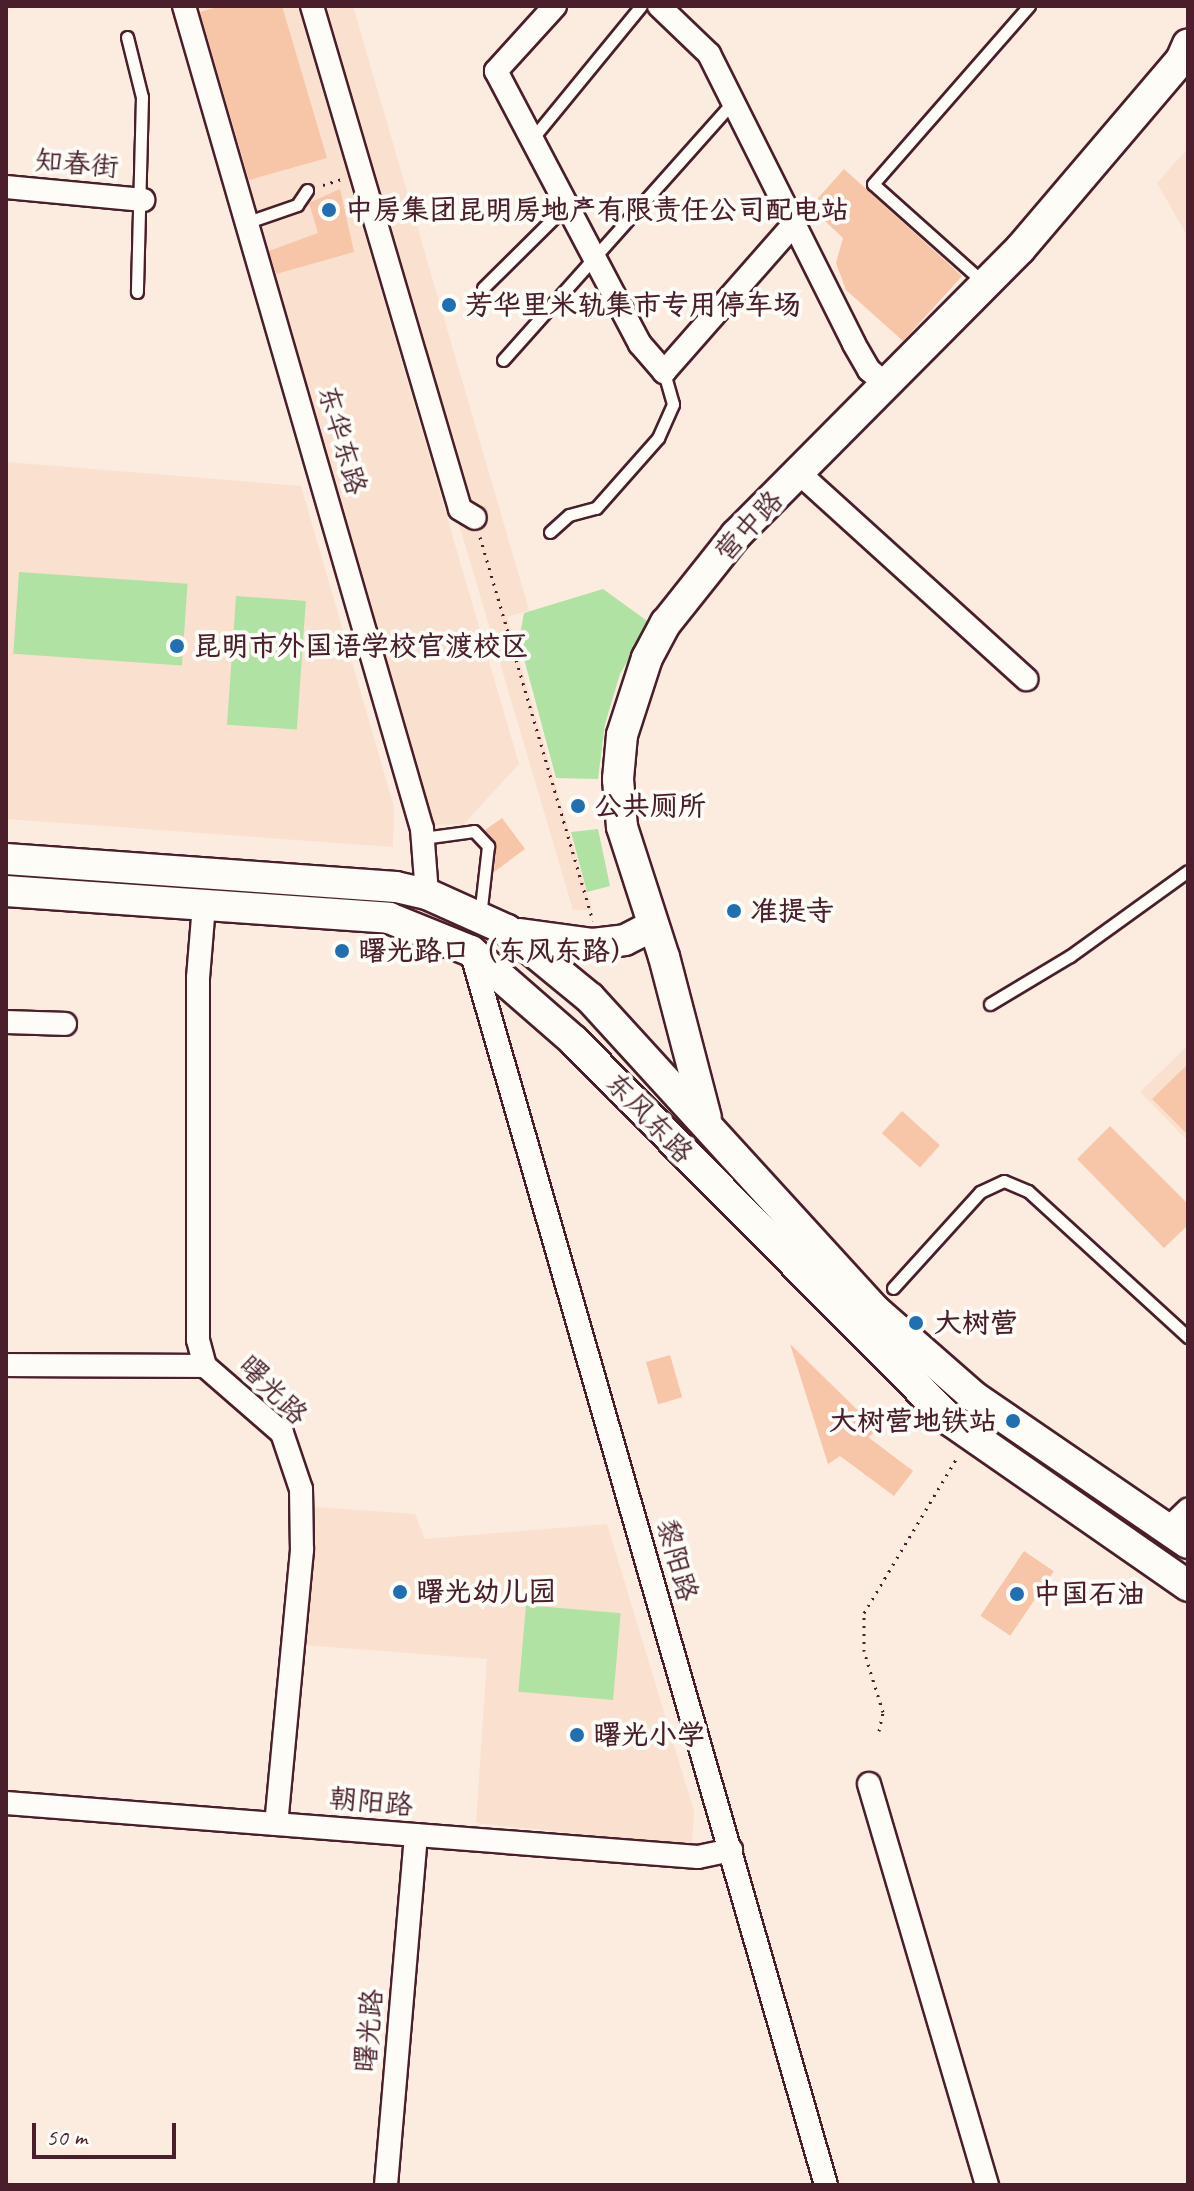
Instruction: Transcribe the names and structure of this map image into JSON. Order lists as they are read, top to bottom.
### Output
{
  "streets": {
    "main road": ["营中路", "东风东路"],
    "street": [
      "知春街",
      "东华东路",
      "曙光路",
      "黎阳路",
      "朝阳路"
    ]
  },
  "crossings": [
    ["东华东路", "东风东路"],
    ["营中路", "东风东路"],
    ["东风东路", "曙光路"],
    ["东风东路", "黎阳路"],
    ["曙光路", "朝阳路"],
    ["黎阳路", "朝阳路"]
  ],
  "places": [
    "中房集团昆明房地产有限责任公司配电站",
    "芳华里米轨集市专用停车场",
    "昆明市外国语学校官渡校区",
    "公共厕所",
    "准提寺",
    "曙光路口（东风东路）",
    "大树营",
    "大树营地铁站",
    "曙光幼儿园",
    "中国石油",
    "曙光小学"
  ],
  "scale_bar": "50 m"
}
